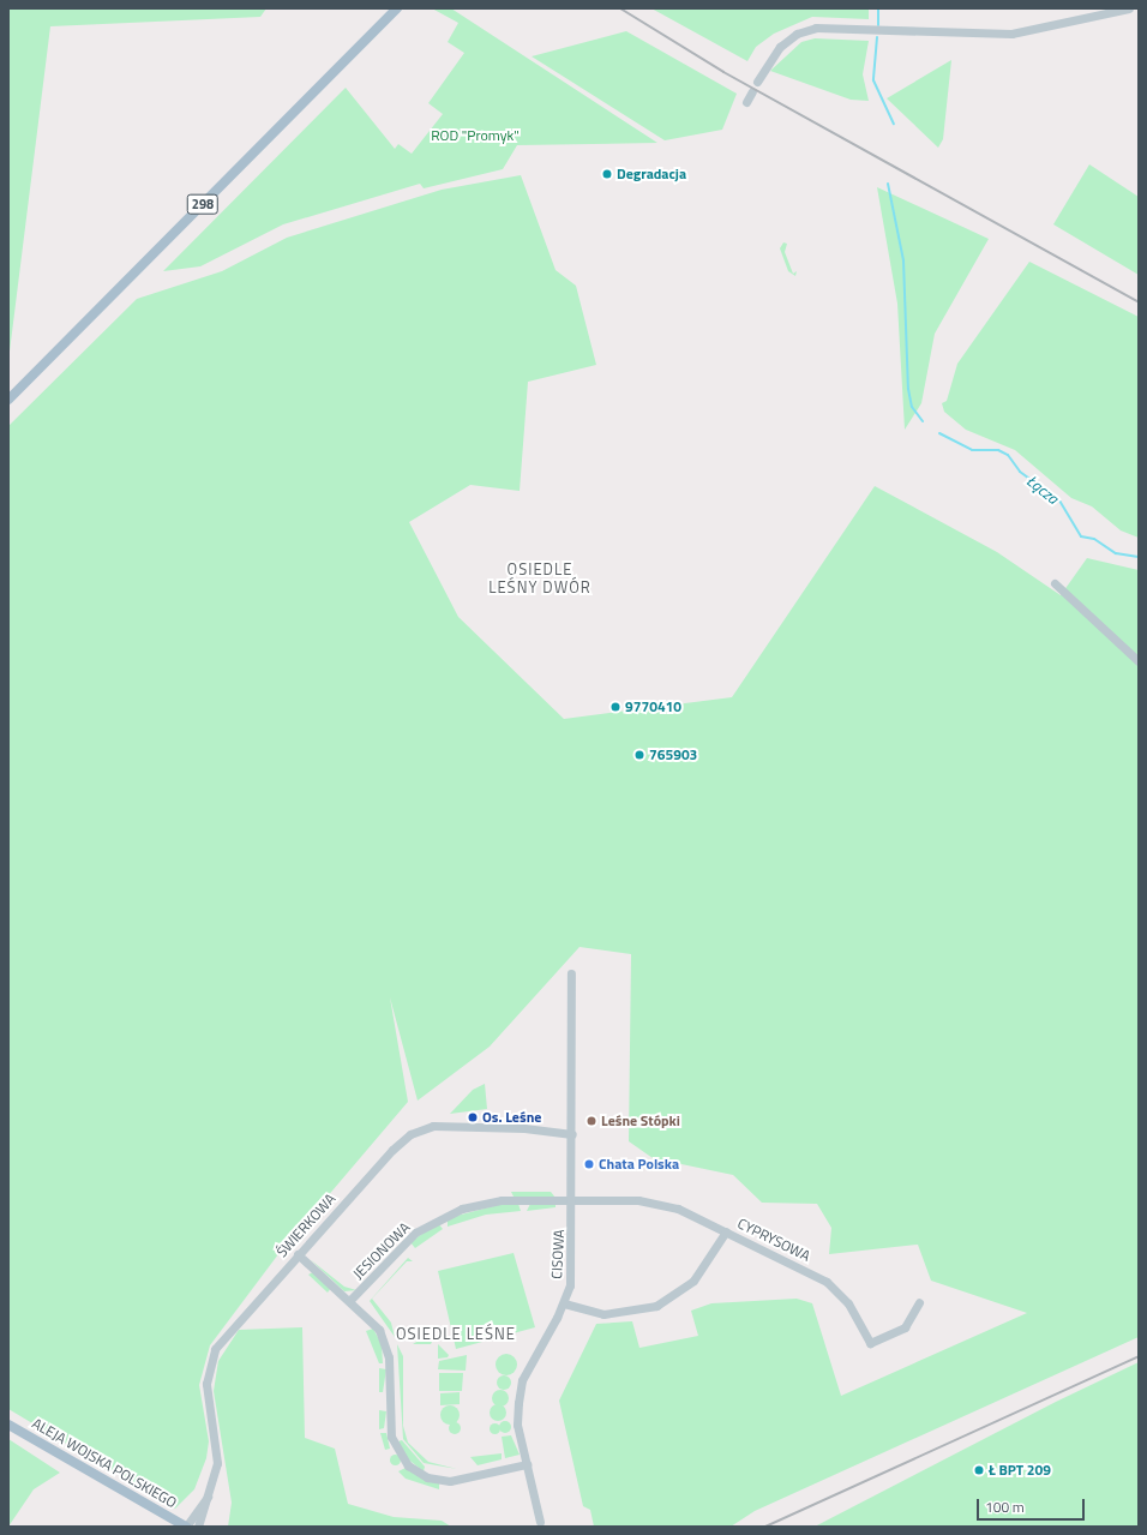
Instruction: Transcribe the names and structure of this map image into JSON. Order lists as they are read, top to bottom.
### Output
{
  "streets": {
    "main road": ["298", "ALEJA WOJSKA POLSKIEGO"],
    "street": [
      "ŚWIERKOWA",
      "CYPRYSOWA",
      "JESIONOWA",
      "CISOWA"
    ]
  },
  "crossings": [
    ["ŚWIERKOWA", "CISOWA"],
    ["CYPRYSOWA", "JESIONOWA"],
    ["CYPRYSOWA", "CISOWA"],
    ["JESIONOWA", "CISOWA"]
  ],
  "districts": ["OSIEDLE LEŚNY DWÓR", "OSIEDLE LEŚNE"],
  "water": ["Łącza"],
  "parks": ["ROD \"Promyk\""],
  "places": [
    "Degradacja",
    "9770410",
    "765903",
    "Os. Leśne",
    "Leśne Stópki",
    "Chata Polska",
    "Ł BPT 209"
  ],
  "scale_bar": "100 m"
}
